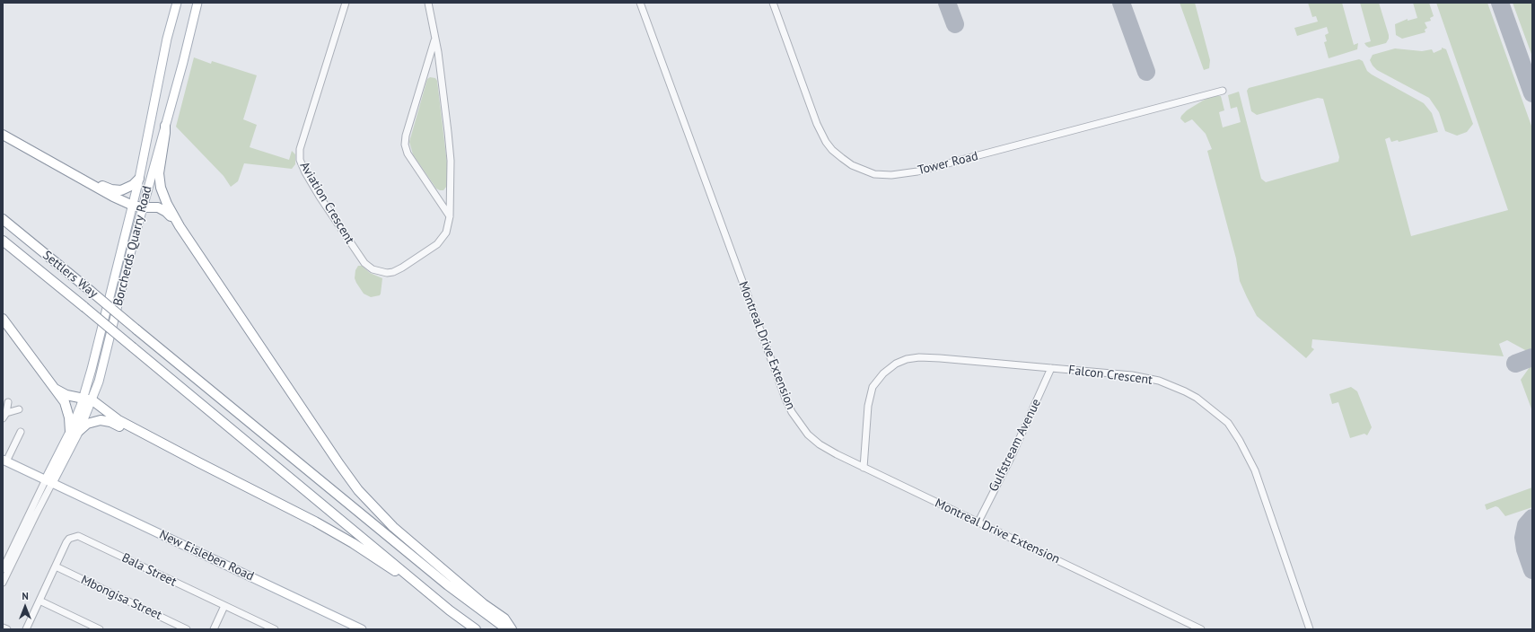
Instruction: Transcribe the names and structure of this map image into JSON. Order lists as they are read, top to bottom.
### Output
{
  "streets": {
    "highway": ["Settlers Way"],
    "main road": ["Borcherds Quarry Road", "New Eisleben Road"],
    "street": [
      "Tower Road",
      "Aviation Crescent",
      "Montreal Drive Extension",
      "Falcon Crescent",
      "Gulfstream Avenue",
      "Bala Street",
      "Mbongisa Street"
    ]
  },
  "crossings": [
    ["Borcherds Quarry Road", "New Eisleben Road"],
    ["Montreal Drive Extension", "Falcon Crescent"],
    ["Montreal Drive Extension", "Gulfstream Avenue"],
    ["Falcon Crescent", "Gulfstream Avenue"],
    ["Bala Street", "Mbongisa Street"]
  ],
  "north": "top"
}
